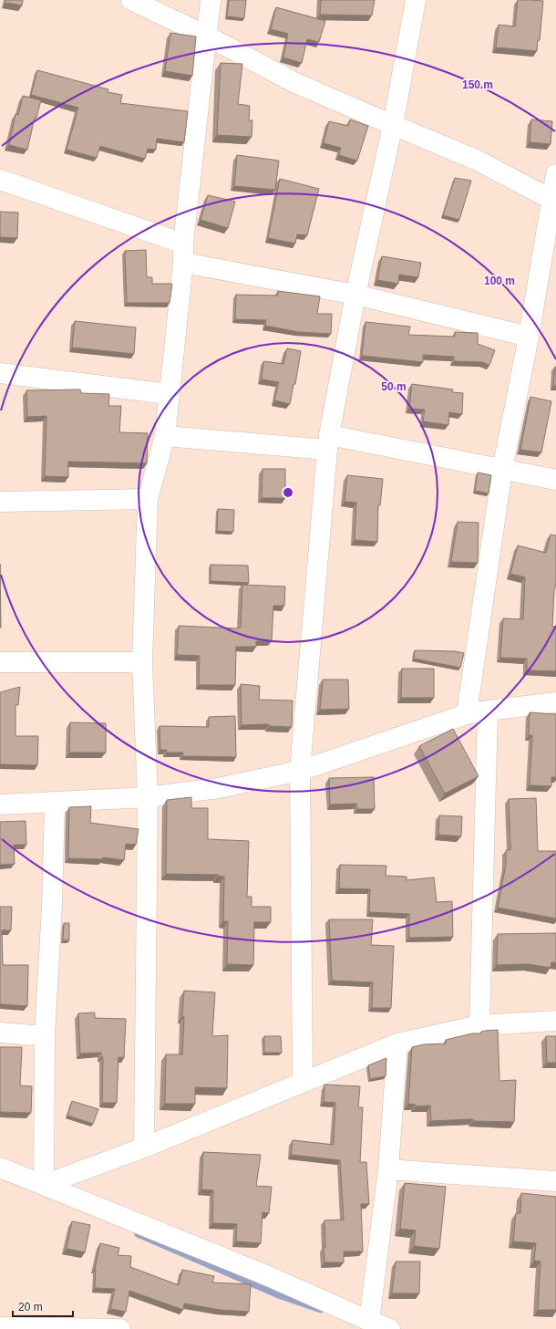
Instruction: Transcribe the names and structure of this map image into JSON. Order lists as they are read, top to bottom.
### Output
{
  "scale_bar": "20 m",
  "rings": ["150 m", "100 m", "50 m"]
}
